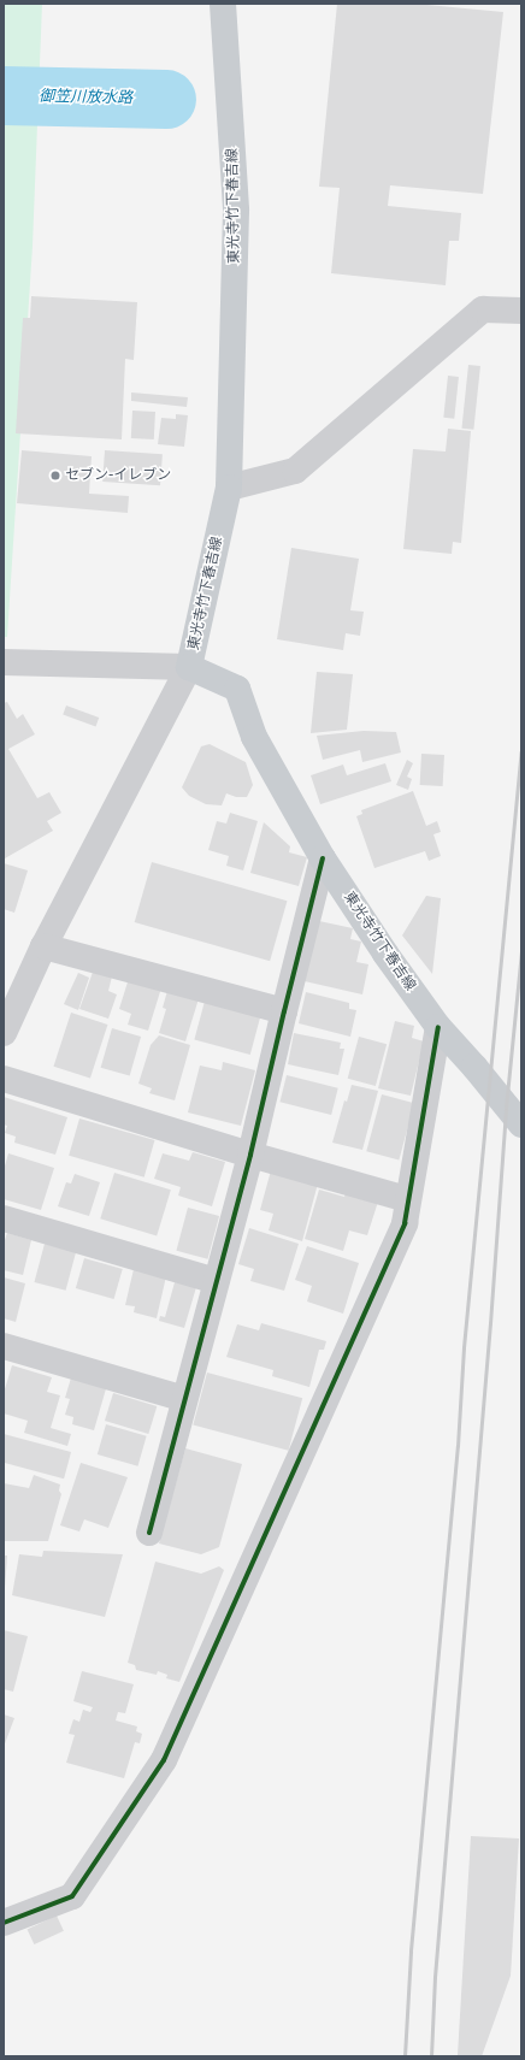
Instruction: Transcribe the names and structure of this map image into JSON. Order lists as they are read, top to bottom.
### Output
{
  "streets": {
    "main road": ["東光寺竹下春吉線"]
  },
  "water": ["御笠川放水路"],
  "places": ["セブン-イレブン"]
}
